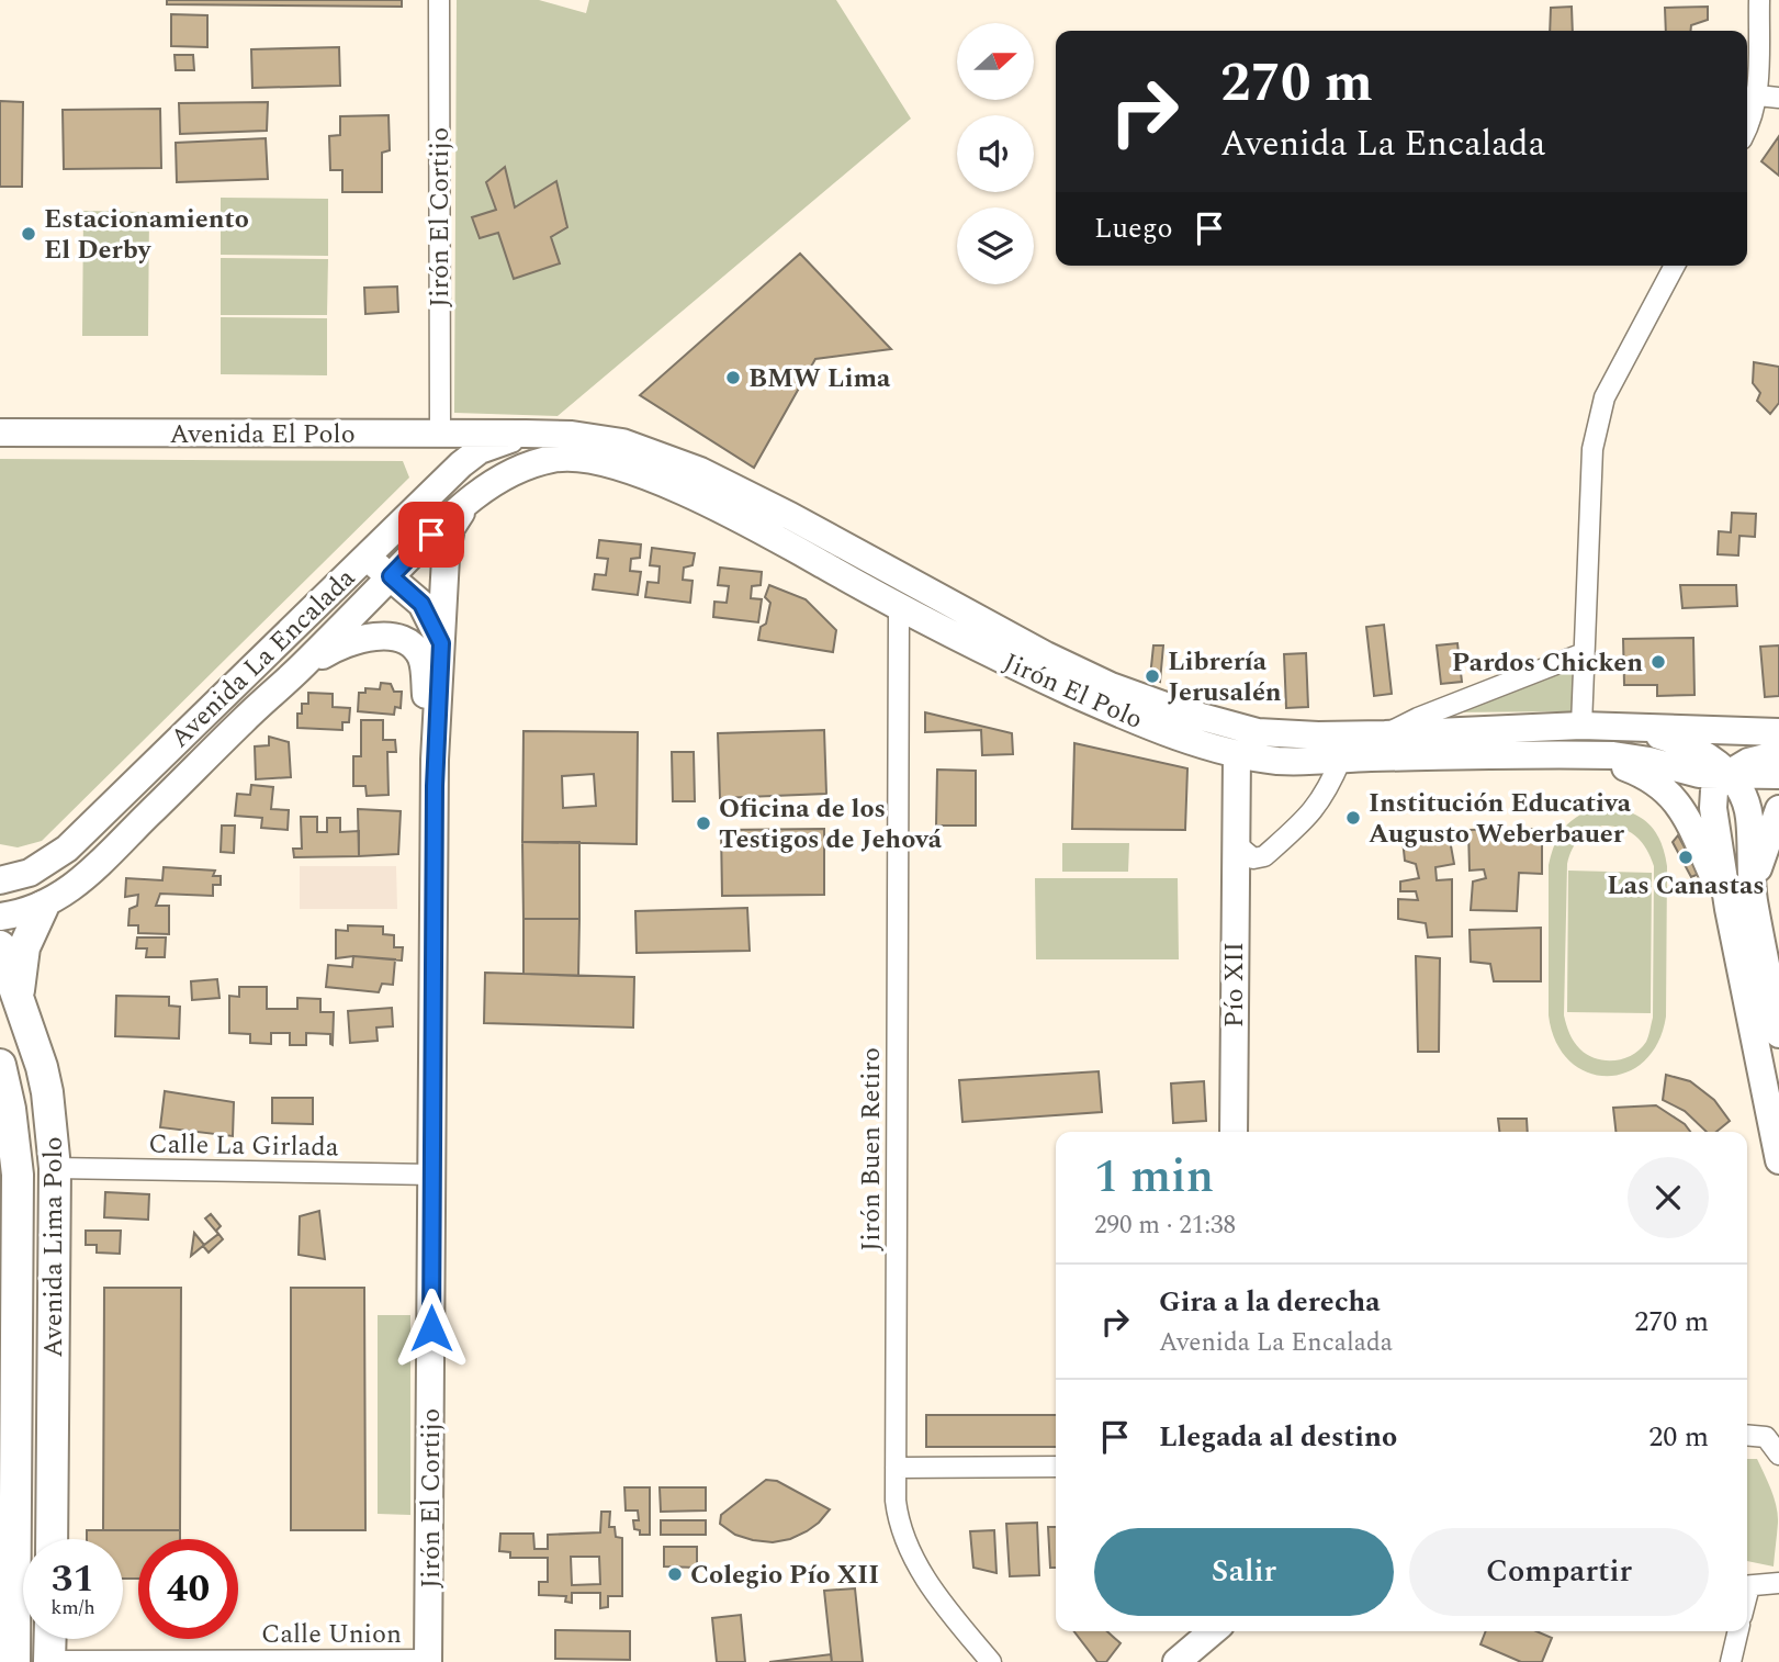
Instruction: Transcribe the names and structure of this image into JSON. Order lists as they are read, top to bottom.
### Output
{
  "streets": {
    "main road": [
      "Jirón El Cortijo",
      "Avenida El Polo",
      "Avenida La Encalada",
      "Jirón El Polo",
      "Pío XII",
      "Avenida Lima Polo"
    ],
    "street": ["Calle La Girlada", "Jirón Buen Retiro", "Calle Union"]
  },
  "crossings": [
    ["Jirón El Cortijo", "Avenida El Polo"],
    ["Jirón El Cortijo", "Avenida La Encalada"],
    ["Jirón El Cortijo", "Jirón El Polo"],
    ["Jirón El Cortijo", "Calle La Girlada"],
    ["Jirón El Cortijo", "Calle Union"],
    ["Avenida El Polo", "Avenida La Encalada"],
    ["Avenida El Polo", "Jirón El Polo"],
    ["Avenida La Encalada", "Jirón El Polo"],
    ["Jirón El Polo", "Pío XII"],
    ["Jirón El Polo", "Jirón Buen Retiro"],
    ["Calle La Girlada", "Avenida Lima Polo"]
  ],
  "places": [
    "Estacionamiento El Derby",
    "BMW Lima",
    "Pardos Chicken",
    "Librería Jerusalén",
    "Institución Educativa Augusto Weberbauer",
    "Oficina de los Testigos de Jehová",
    "Las Canastas",
    "Colegio Pío XII"
  ],
  "north": "right",
  "page": {
    "turn": ["270 m", "Avenida La Encalada"],
    "then": "Luego",
    "heading": ["1 min", "290 m · 21:38"],
    "list": [
      {
        "name": "Gira a la derecha",
        "note": "Avenida La Encalada",
        "value": "270 m"
      },
      {
        "name": "Llegada al destino",
        "value": "20 m"
      }
    ],
    "buttons": ["Salir", "Compartir"],
    "speed": "31 km/h",
    "limit": "40"
  }
}
